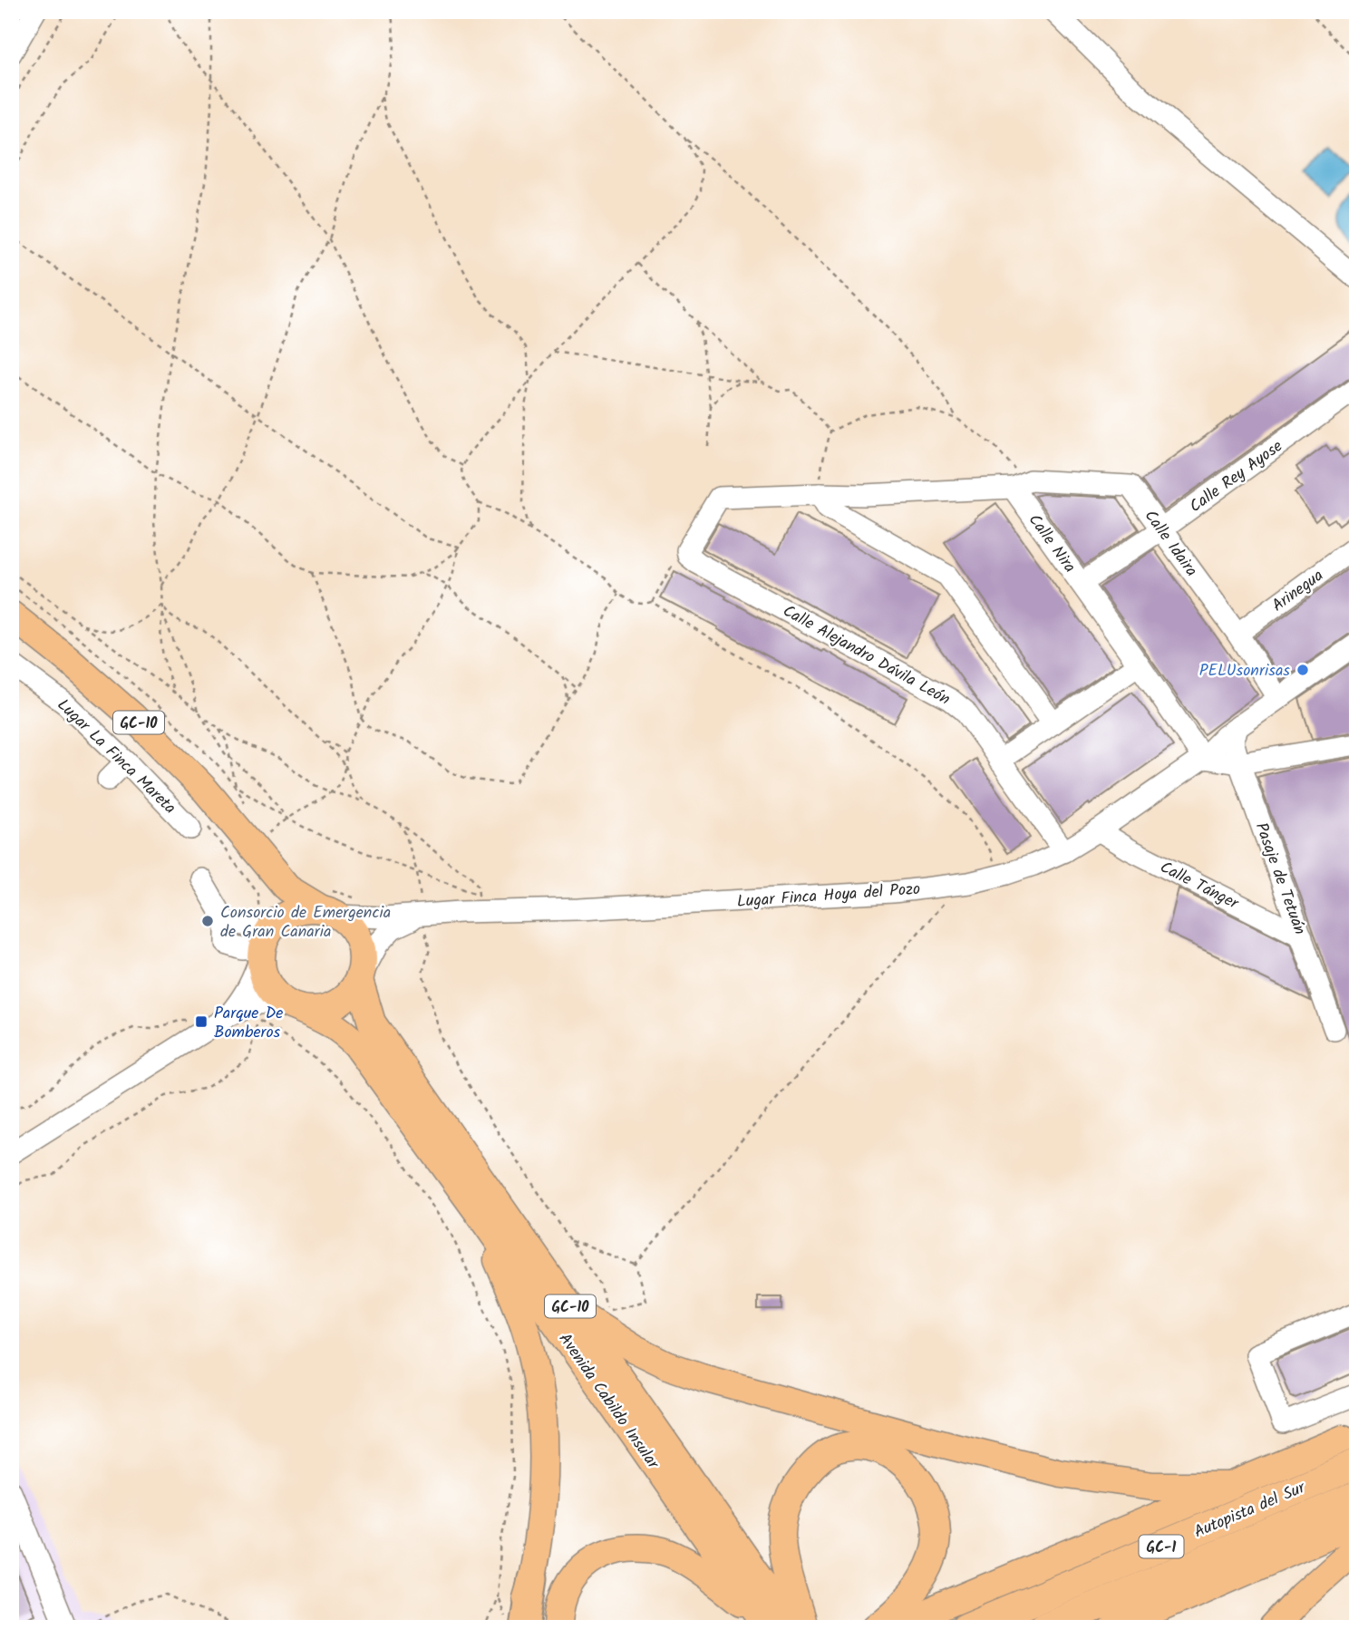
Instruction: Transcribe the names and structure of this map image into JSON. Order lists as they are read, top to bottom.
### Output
{
  "streets": {
    "highway": ["Autopista del Sur", "GC-1"],
    "main road": ["GC-10", "Avenida Cabildo Insular"],
    "street": [
      "Calle Rey Ayose",
      "Calle Nira",
      "Calle Idaira",
      "Arinegua",
      "Calle Alejandro Dávila León",
      "Lugar La Finca Mareta",
      "Pasaje de Tetuán",
      "Calle Tánger",
      "Lugar Finca Hoya del Pozo"
    ]
  },
  "crossings": [
    ["Calle Rey Ayose", "Calle Nira"],
    ["Calle Rey Ayose", "Calle Idaira"],
    ["Calle Nira", "Calle Idaira"],
    ["Calle Nira", "Lugar Finca Hoya del Pozo"],
    ["Calle Idaira", "Arinegua"],
    ["Calle Idaira", "Lugar Finca Hoya del Pozo"],
    ["Calle Alejandro Dávila León", "Lugar Finca Hoya del Pozo"],
    ["GC-10", "Lugar Finca Hoya del Pozo"],
    ["GC-10", "Avenida Cabildo Insular"],
    ["Pasaje de Tetuán", "Calle Tánger"],
    ["Pasaje de Tetuán", "Lugar Finca Hoya del Pozo"],
    ["Calle Tánger", "Lugar Finca Hoya del Pozo"],
    ["Lugar Finca Hoya del Pozo", "Avenida Cabildo Insular"]
  ],
  "places": {
    "other": ["PELUsonrisas", "Consorcio de Emergencia de Gran Canaria"],
    "transit": ["Parque De Bomberos"]
  }
}
